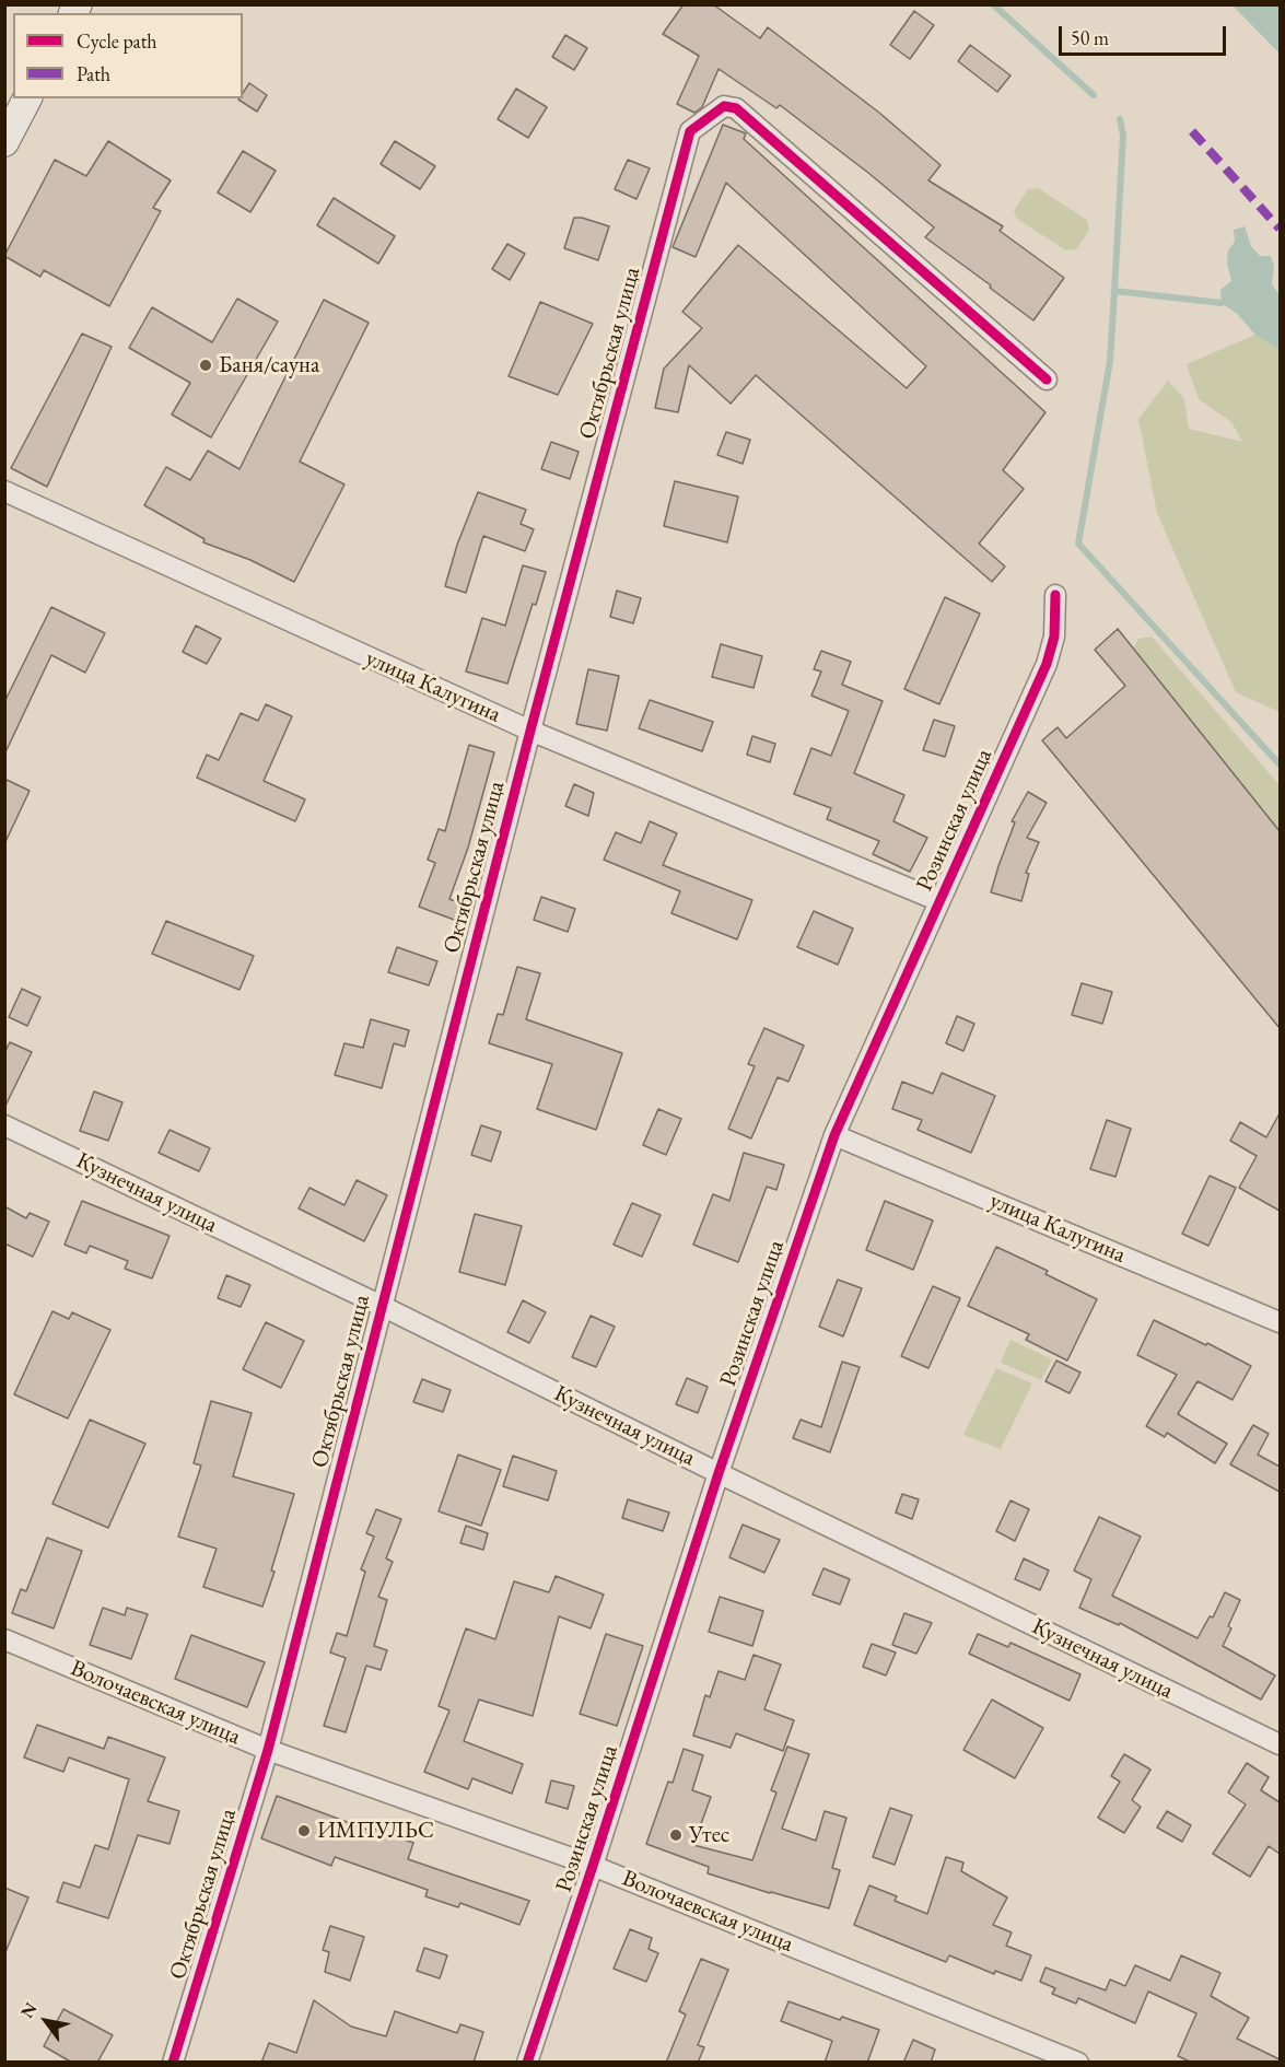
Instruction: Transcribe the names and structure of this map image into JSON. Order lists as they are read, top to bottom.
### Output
{
  "streets": {
    "street": [
      "Октябрьская улица",
      "улица Калугина",
      "Розинская улица",
      "Кузнечная улица",
      "Волочаевская улица"
    ]
  },
  "crossings": [
    ["Октябрьская улица", "улица Калугина"],
    ["Октябрьская улица", "Кузнечная улица"],
    ["Октябрьская улица", "Волочаевская улица"],
    ["улица Калугина", "Розинская улица"],
    ["Розинская улица", "Кузнечная улица"],
    ["Розинская улица", "Волочаевская улица"]
  ],
  "places": ["Баня/сауна", "ИМПУЛЬС", "Утес"],
  "legend": ["Cycle path", "Path"],
  "scale_bar": "50 m",
  "north": "top left"
}
